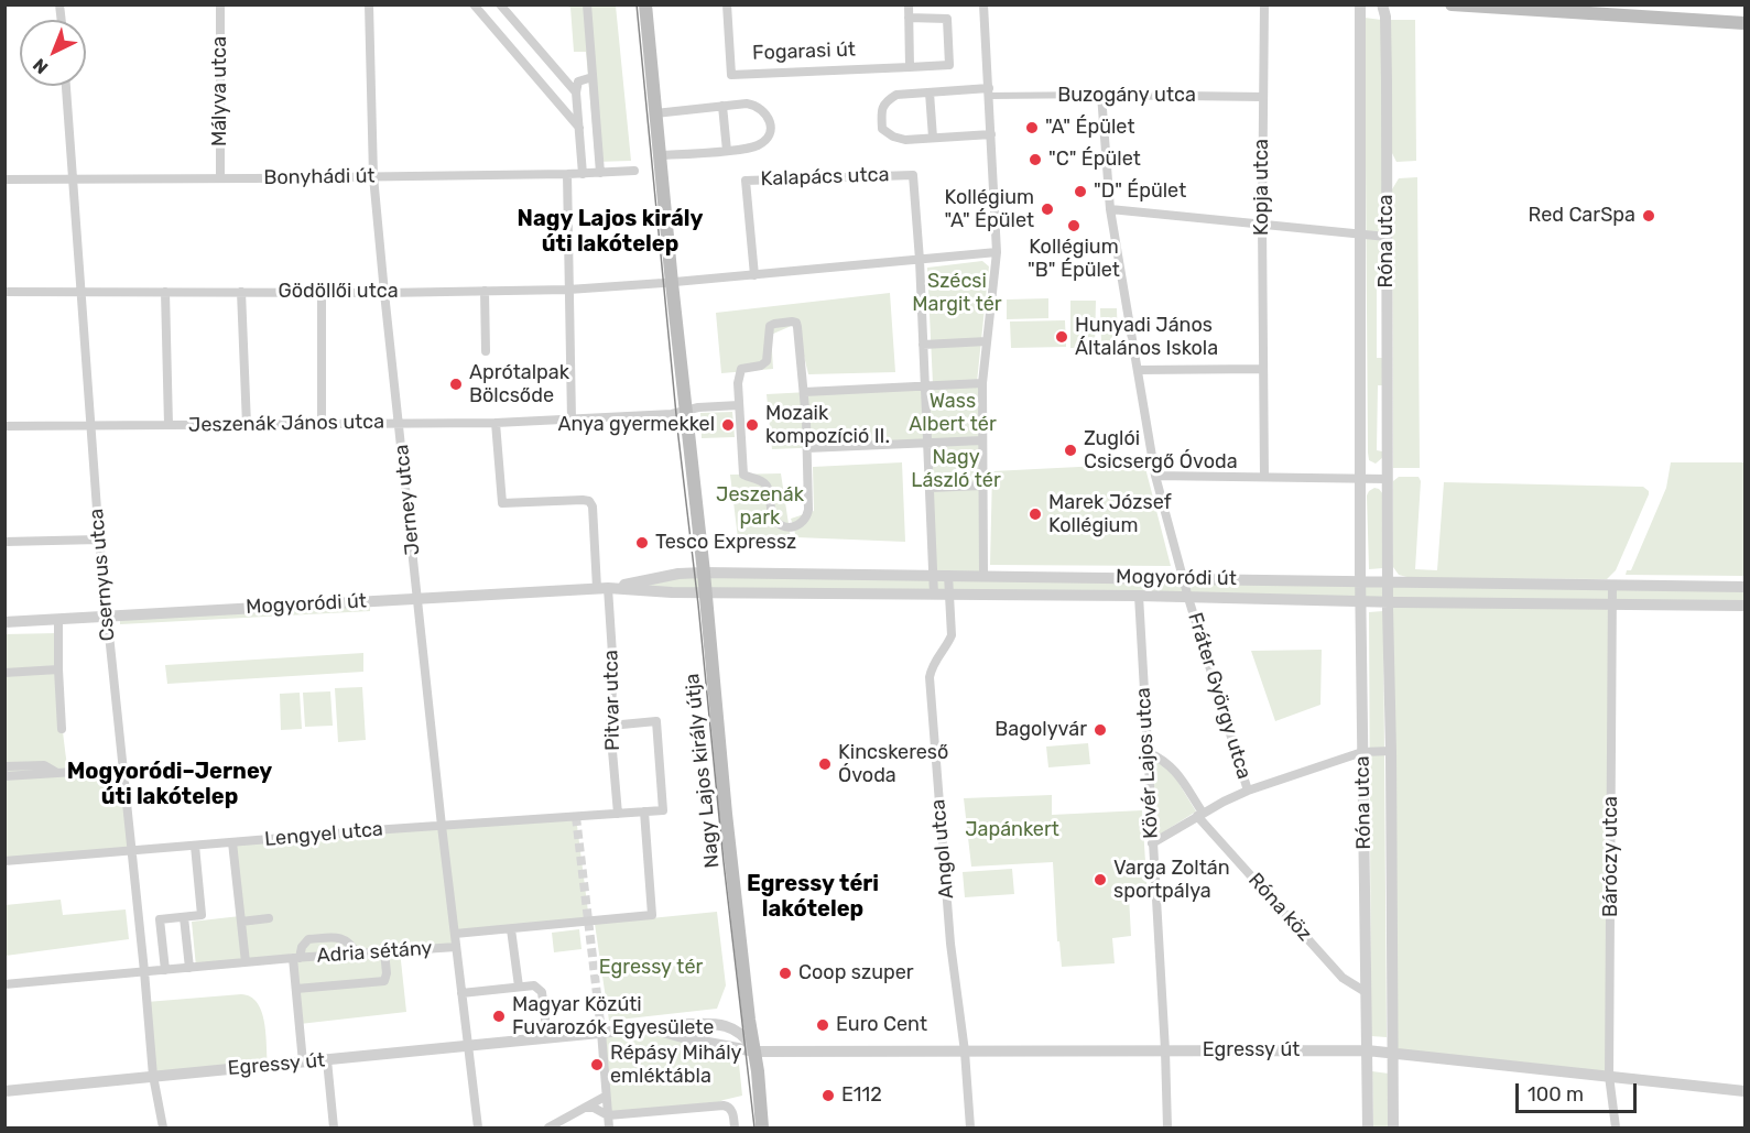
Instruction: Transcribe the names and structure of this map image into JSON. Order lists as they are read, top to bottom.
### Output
{
  "streets": {
    "main road": ["Nagy Lajos király útja"],
    "street": [
      "Fogarasi út",
      "Mályva utca",
      "Buzogány utca",
      "Bonyhádi út",
      "Kalapács utca",
      "Kopja utca",
      "Róna utca",
      "Gödöllői utca",
      "Jeszenák János utca",
      "Jerney utca",
      "Csernyus utca",
      "Mogyoródi út",
      "Fráter György utca",
      "Pitvar utca",
      "Kövér Lajos utca",
      "Lengyel utca",
      "Angol utca",
      "Báróczy utca",
      "Róna köz",
      "Adria sétány",
      "Egressy út"
    ]
  },
  "crossings": [
    ["Mályva utca", "Bonyhádi út"],
    ["Buzogány utca", "Kopja utca"],
    ["Buzogány utca", "Fráter György utca"],
    ["Bonyhádi út", "Jerney utca"],
    ["Bonyhádi út", "Csernyus utca"],
    ["Róna utca", "Mogyoródi út"],
    ["Róna utca", "Róna köz"],
    ["Róna utca", "Egressy út"],
    ["Gödöllői utca", "Jerney utca"],
    ["Gödöllői utca", "Csernyus utca"],
    ["Gödöllői utca", "Nagy Lajos király útja"],
    ["Jeszenák János utca", "Jerney utca"],
    ["Jeszenák János utca", "Csernyus utca"],
    ["Jeszenák János utca", "Pitvar utca"],
    ["Jeszenák János utca", "Nagy Lajos király útja"],
    ["Jerney utca", "Mogyoródi út"],
    ["Jerney utca", "Lengyel utca"],
    ["Jerney utca", "Adria sétány"],
    ["Jerney utca", "Egressy út"],
    ["Csernyus utca", "Mogyoródi út"],
    ["Csernyus utca", "Lengyel utca"],
    ["Csernyus utca", "Adria sétány"],
    ["Csernyus utca", "Egressy út"],
    ["Mogyoródi út", "Fráter György utca"],
    ["Mogyoródi út", "Pitvar utca"],
    ["Mogyoródi út", "Kövér Lajos utca"],
    ["Mogyoródi út", "Nagy Lajos király útja"],
    ["Mogyoródi út", "Angol utca"],
    ["Mogyoródi út", "Báróczy utca"],
    ["Pitvar utca", "Nagy Lajos király útja"],
    ["Pitvar utca", "Lengyel utca"],
    ["Kövér Lajos utca", "Róna köz"],
    ["Kövér Lajos utca", "Egressy út"],
    ["Nagy Lajos király útja", "Lengyel utca"],
    ["Nagy Lajos király útja", "Egressy út"],
    ["Angol utca", "Egressy út"],
    ["Báróczy utca", "Egressy út"],
    ["Adria sétány", "Egressy út"]
  ],
  "districts": ["Nagy Lajos király úti lakótelep", "Mogyoródi–Jerney úti lakótelep", "Egressy téri lakótelep"],
  "parks": [
    "Szécsi Margit tér",
    "Wass Albert tér",
    "Nagy László tér",
    "Jeszenák park",
    "Japánkert",
    "Egressy tér"
  ],
  "places": [
    "\"A\" Épület",
    "\"C\" Épület",
    "\"D\" Épület",
    "Kollégium \"A\" Épület",
    "Red CarSpa",
    "Kollégium \"B\" Épület",
    "Hunyadi János Általános Iskola",
    "Aprótalpak Bölcsőde",
    "Anya gyermekkel",
    "Mozaik kompozíció II.",
    "Zuglói Csicsergő Óvoda",
    "Marek József Kollégium",
    "Tesco Expressz",
    "Bagolyvár",
    "Kincskereső Óvoda",
    "Varga Zoltán sportpálya",
    "Coop szuper",
    "Magyar Közúti Fuvarozók Egyesülete",
    "Euro Cent",
    "Répásy Mihály emléktábla",
    "E112"
  ],
  "scale_bar": "100 m",
  "north": "bottom left"
}
